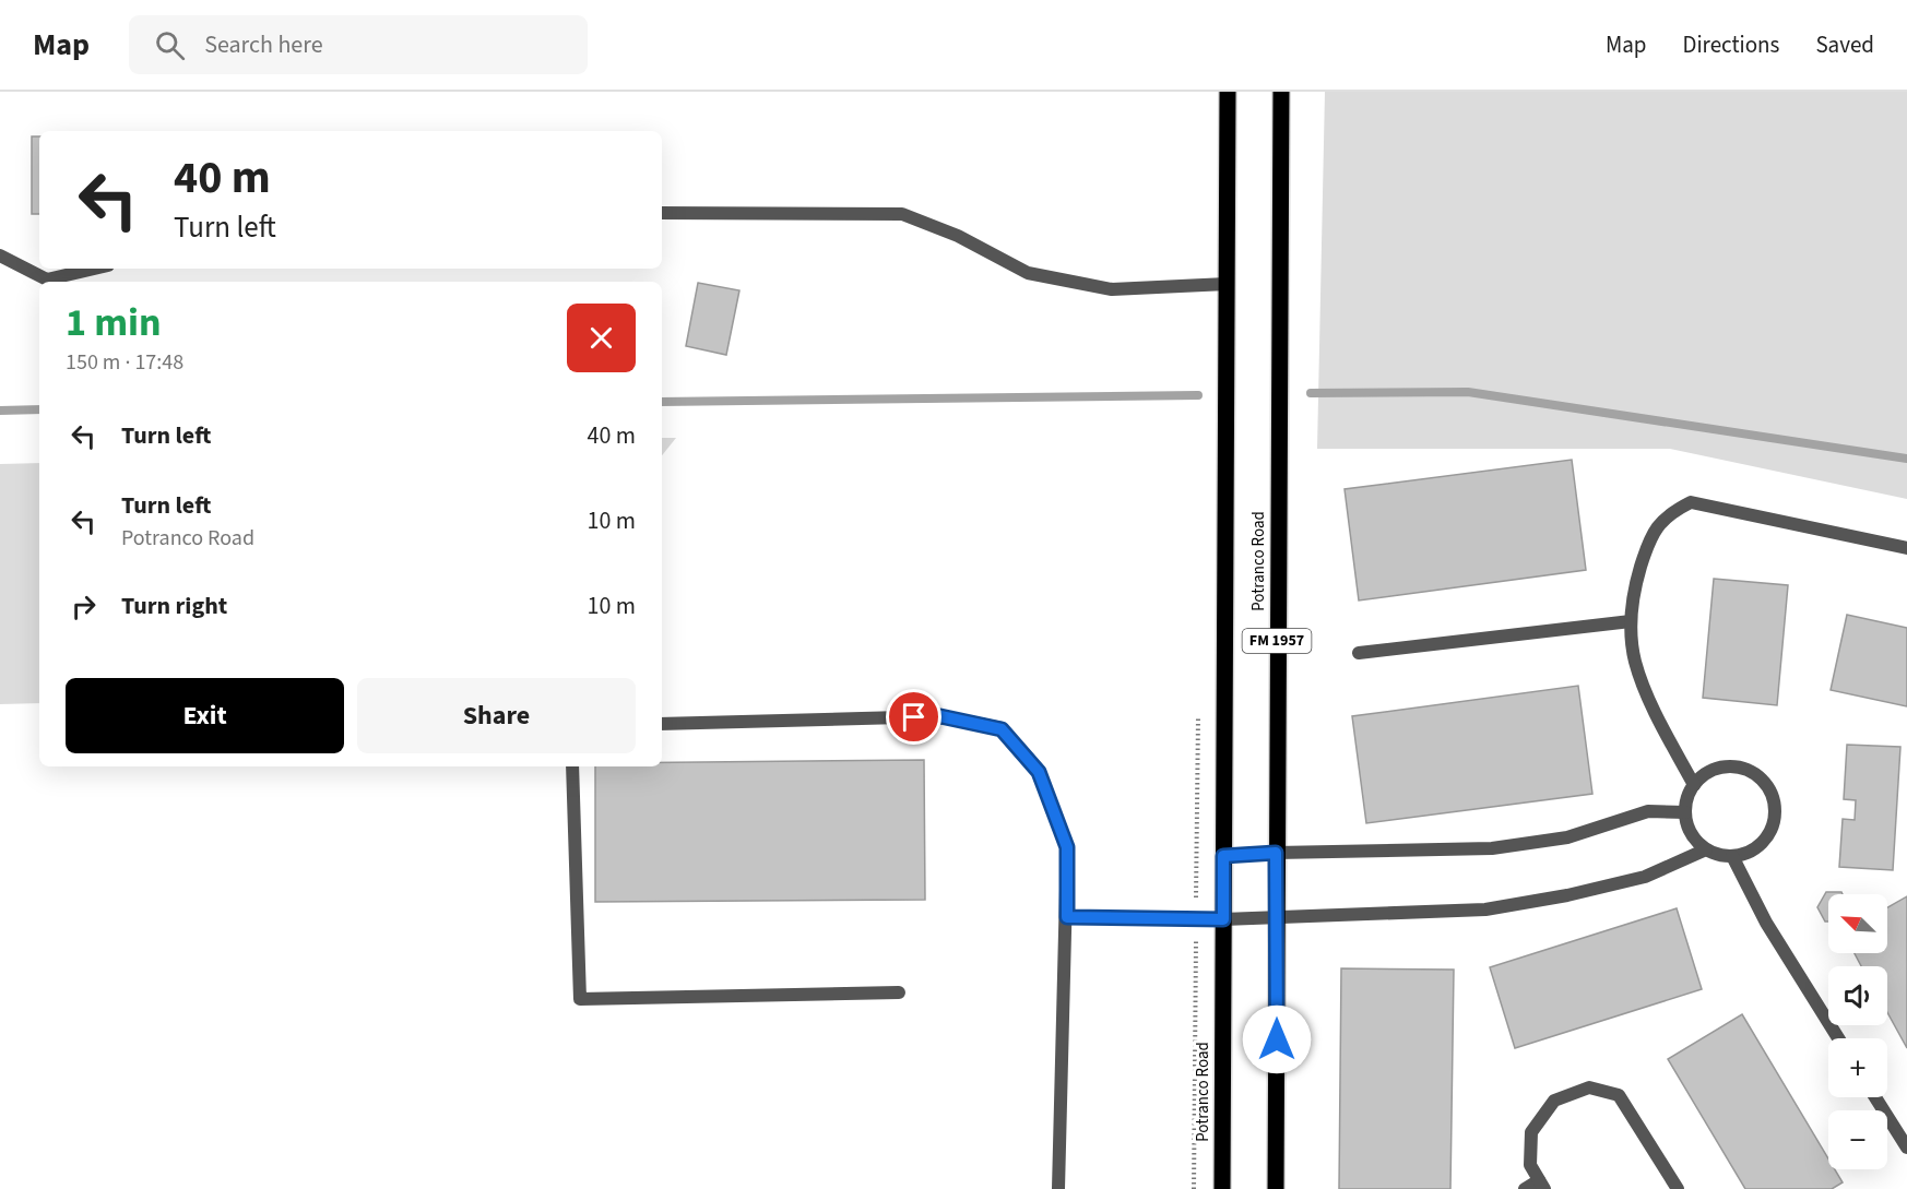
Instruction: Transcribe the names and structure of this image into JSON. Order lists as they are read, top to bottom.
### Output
{
  "streets": {
    "main road": ["Potranco Road", "FM 1957"]
  },
  "north": "top left",
  "page": {
    "header": "Map",
    "search": "Search here",
    "nav": ["Map", "Directions", "Saved"],
    "turn": ["40 m", "Turn left"],
    "heading": ["1 min", "150 m · 17:48"],
    "list": [
      {
        "name": "Turn left",
        "value": "40 m"
      },
      {
        "name": "Turn left",
        "note": "Potranco Road",
        "value": "10 m"
      },
      {
        "name": "Turn right",
        "value": "10 m"
      }
    ],
    "buttons": ["Exit", "Share"],
    "map_buttons": ["+", "−"]
  }
}
